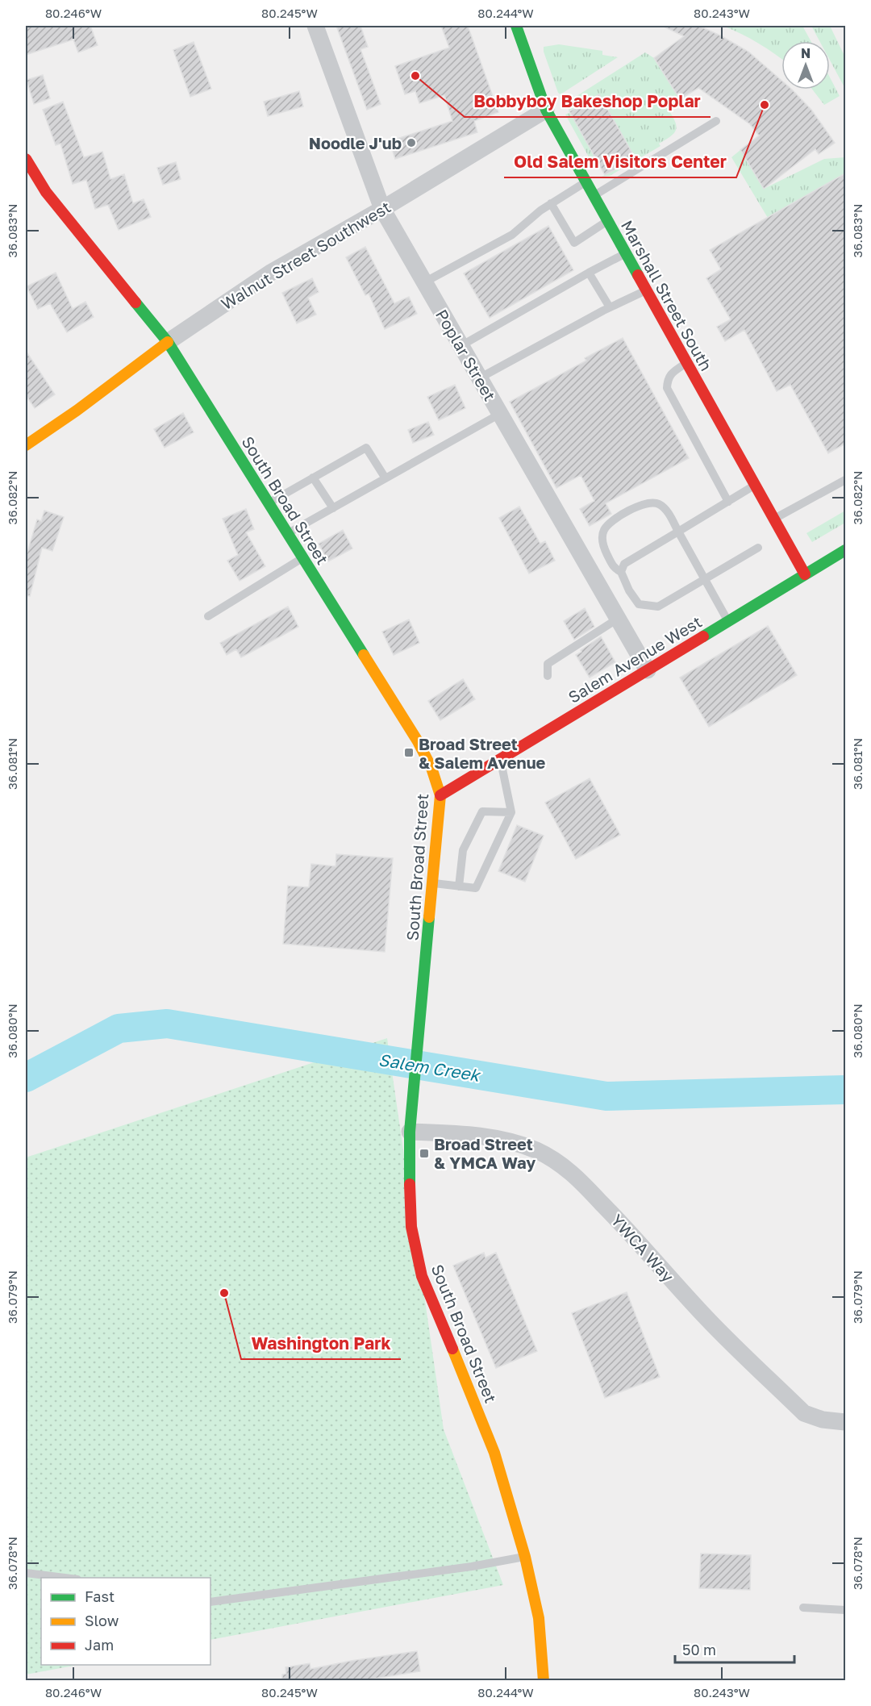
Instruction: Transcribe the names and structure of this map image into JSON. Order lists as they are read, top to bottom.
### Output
{
  "streets": {
    "street": [
      "Walnut Street Southwest",
      "Marshall Street South",
      "Poplar Street",
      "South Broad Street",
      "Salem Avenue West",
      "YWCA Way"
    ]
  },
  "crossings": [
    ["Walnut Street Southwest", "Marshall Street South"],
    ["Walnut Street Southwest", "Poplar Street"],
    ["Walnut Street Southwest", "South Broad Street"],
    ["Marshall Street South", "Salem Avenue West"],
    ["Poplar Street", "Salem Avenue West"],
    ["South Broad Street", "Salem Avenue West"],
    ["South Broad Street", "YWCA Way"]
  ],
  "water": ["Salem Creek"],
  "places": {
    "other": [
      "Bobbyboy Bakeshop Poplar",
      "Old Salem Visitors Center",
      "Noodle J'ub",
      "Washington Park"
    ],
    "transit": ["Broad Street & Salem Avenue", "Broad Street & YMCA Way"]
  },
  "legend": ["Fast", "Slow", "Jam"],
  "scale_bar": "50 m",
  "north": "top",
  "coordinates": [
    "80.246°W",
    "80.245°W",
    "80.244°W",
    "80.243°W",
    "36.083°N",
    "36.082°N",
    "36.081°N",
    "36.080°N",
    "36.079°N",
    "36.078°N"
  ]
}
